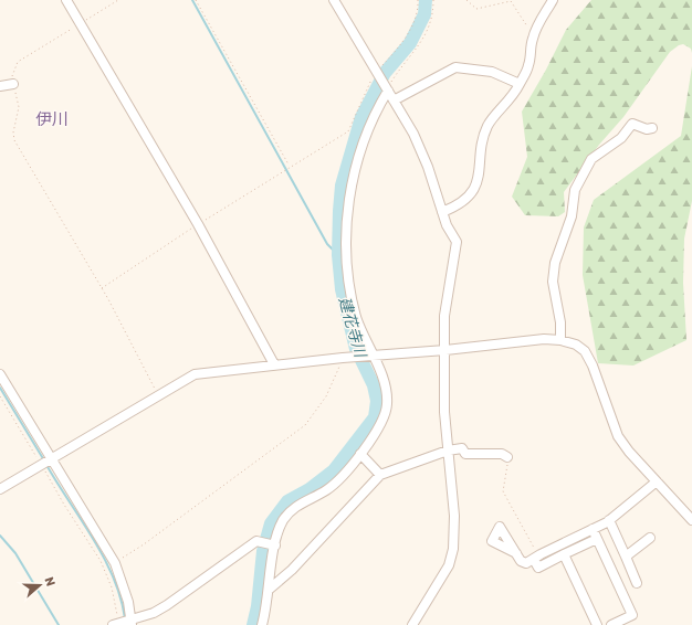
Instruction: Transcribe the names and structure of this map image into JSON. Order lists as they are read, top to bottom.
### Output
{
  "districts": ["伊川"],
  "water": ["建花寺川"],
  "north": "right"
}
